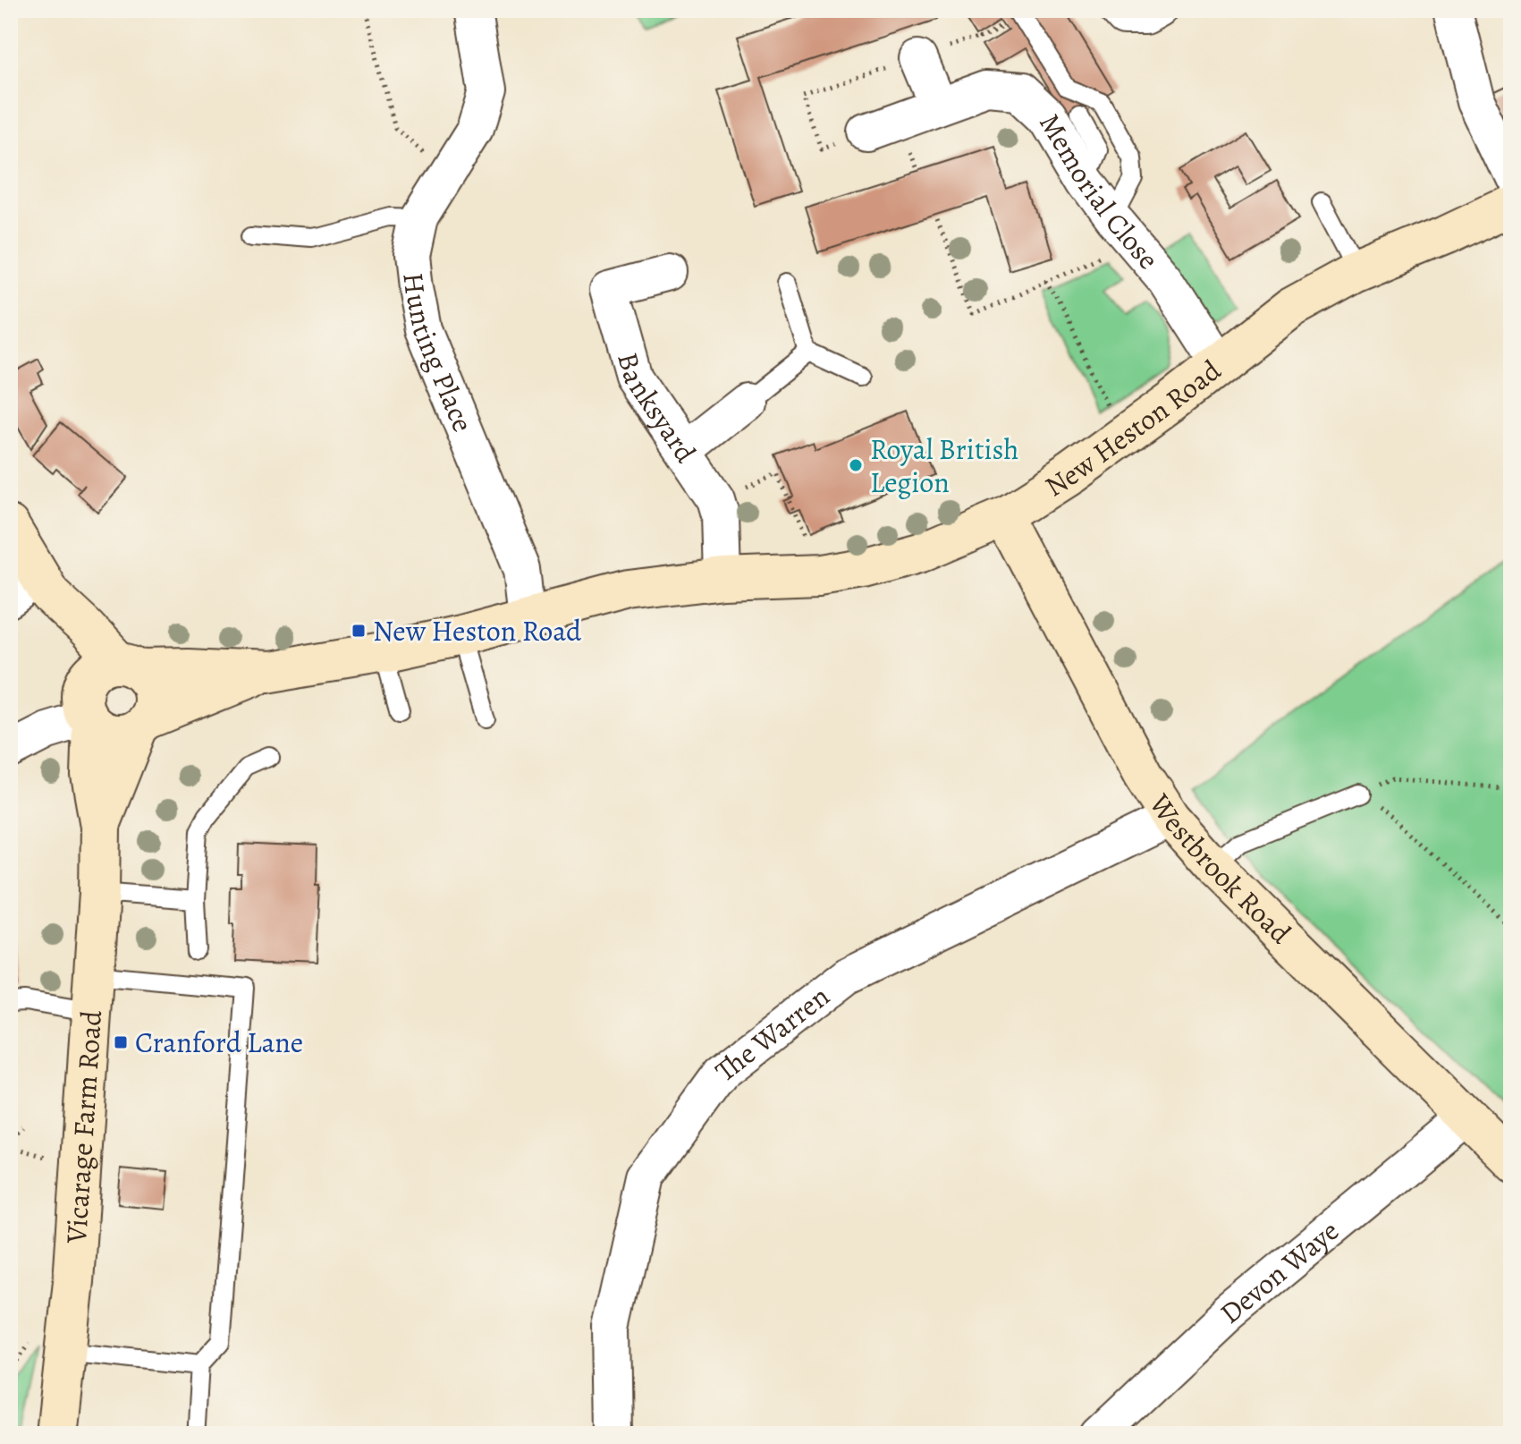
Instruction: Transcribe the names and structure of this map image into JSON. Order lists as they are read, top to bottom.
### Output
{
  "streets": {
    "street": [
      "Memorial Close",
      "Hunting Place",
      "Banksyard",
      "New Heston Road",
      "Westbrook Road",
      "The Warren",
      "Vicarage Farm Road",
      "Devon Waye"
    ]
  },
  "crossings": [
    ["Memorial Close", "New Heston Road"],
    ["Hunting Place", "New Heston Road"],
    ["Banksyard", "New Heston Road"],
    ["New Heston Road", "Westbrook Road"],
    ["New Heston Road", "Vicarage Farm Road"],
    ["Westbrook Road", "The Warren"],
    ["Westbrook Road", "Devon Waye"]
  ],
  "places": {
    "other": ["Royal British Legion"],
    "transit": ["New Heston Road", "Cranford Lane"]
  }
}
